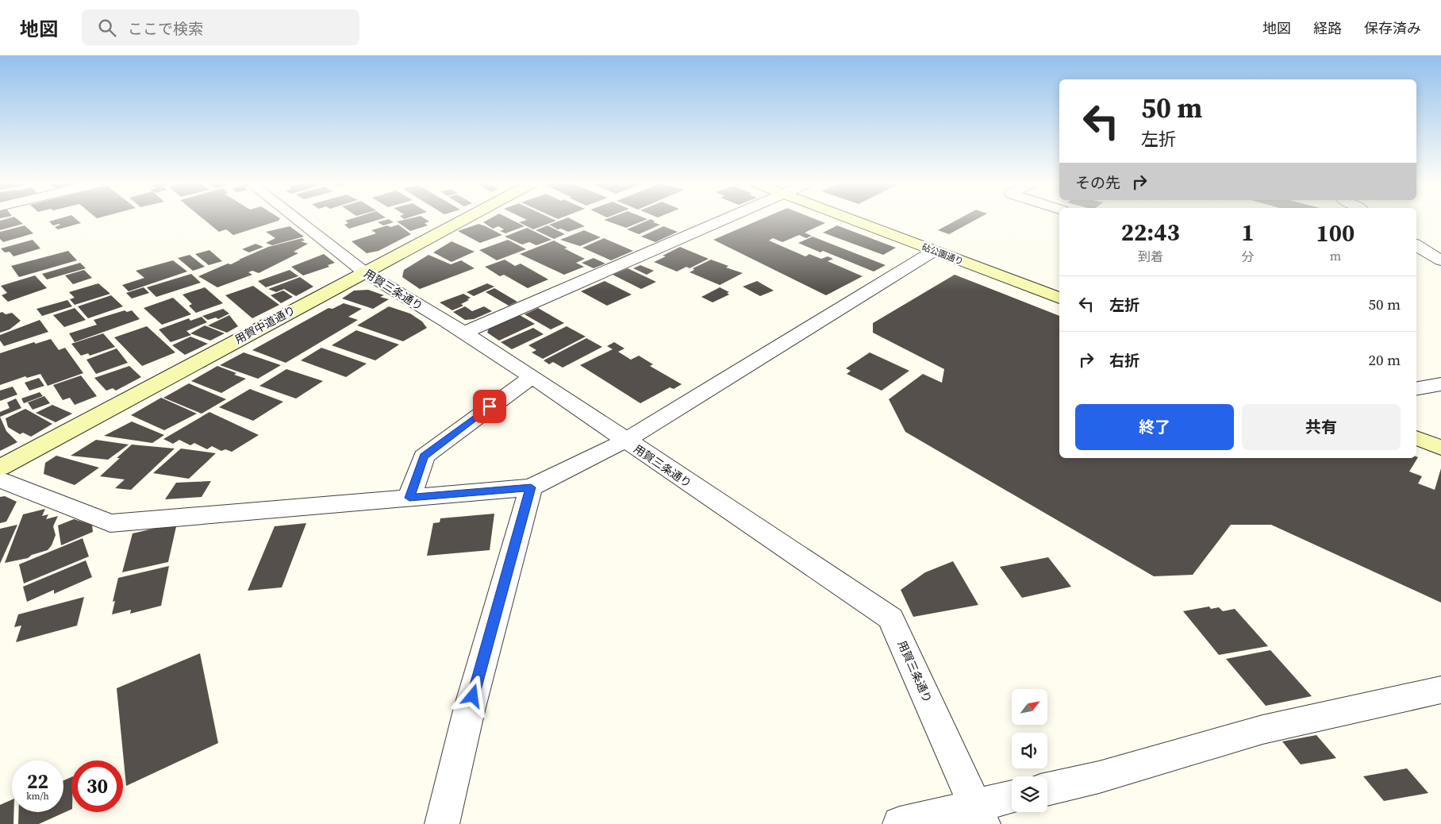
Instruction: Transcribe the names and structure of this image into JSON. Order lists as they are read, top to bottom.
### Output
{
  "streets": {
    "street": ["砧公園通り", "用賀三条通り", "用賀中道通り"]
  },
  "crossings": [
    ["用賀三条通り", "用賀中道通り"]
  ],
  "north": "top right",
  "page": {
    "header": "地図",
    "search": "ここで検索",
    "nav": ["地図", "経路", "保存済み"],
    "turn": ["50 m", "左折"],
    "then": "その先",
    "eta": [
      "22:43",
      "到着",
      "1",
      "分",
      "100",
      "m"
    ],
    "list": [
      {
        "name": "左折",
        "value": "50 m"
      },
      {
        "name": "右折",
        "value": "20 m"
      }
    ],
    "buttons": ["終了", "共有"],
    "speed": "22 km/h",
    "limit": "30"
  }
}
